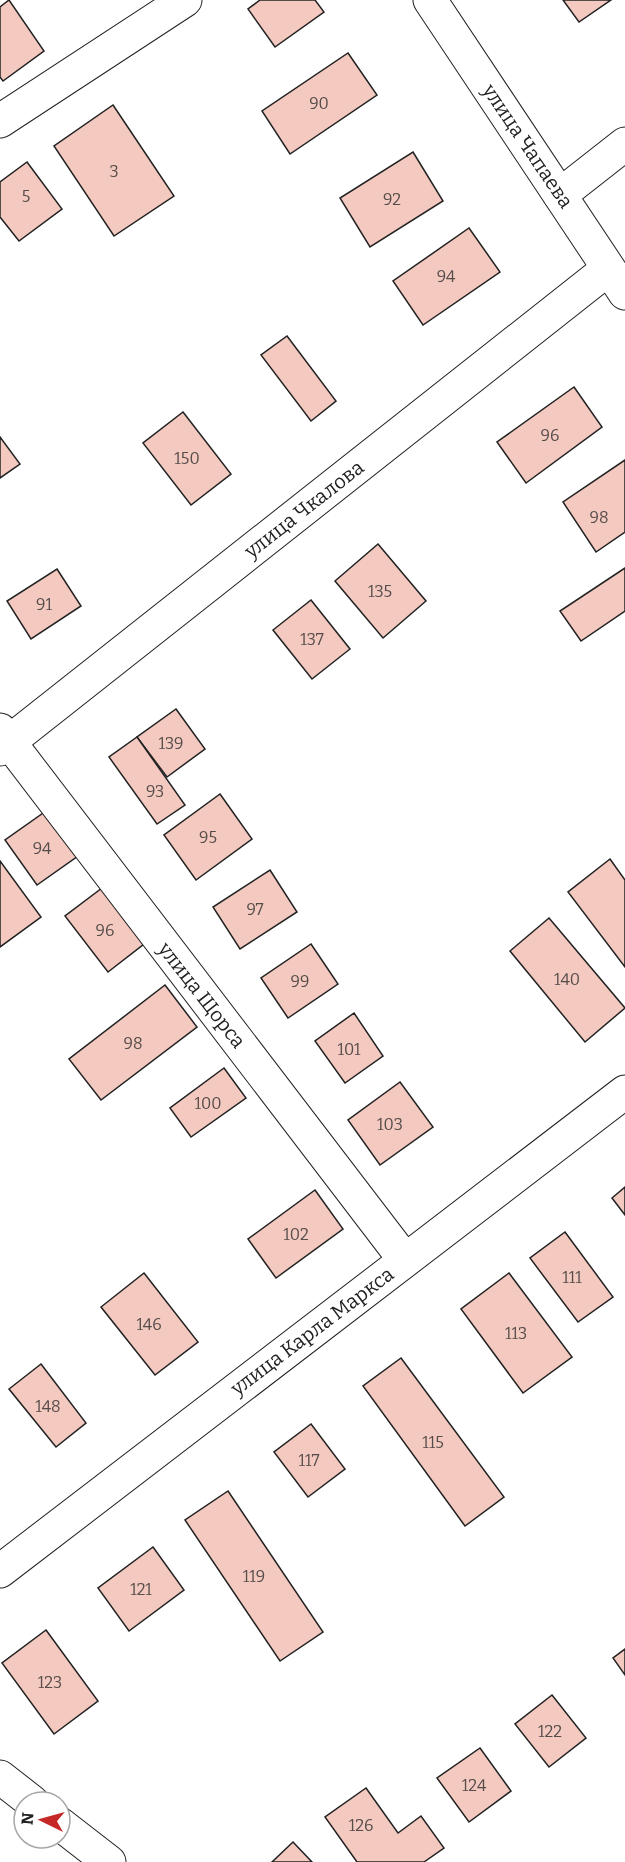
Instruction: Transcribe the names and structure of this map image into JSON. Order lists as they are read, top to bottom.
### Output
{
  "streets": {
    "street": [
      "улица Чапаева",
      "улица Чкалова",
      "улица Щорса",
      "улица Карла Маркса"
    ]
  },
  "crossings": [
    ["улица Чапаева", "улица Чкалова"],
    ["улица Чкалова", "улица Щорса"],
    ["улица Щорса", "улица Карла Маркса"]
  ],
  "house_numbers": [
    "90",
    "3",
    "5",
    "92",
    "94",
    "96",
    "150",
    "98",
    "135",
    "91",
    "137",
    "139",
    "93",
    "95",
    "94",
    "97",
    "96",
    "140",
    "99",
    "98",
    "101",
    "100",
    "103",
    "102",
    "111",
    "146",
    "113",
    "148",
    "115",
    "117",
    "119",
    "121",
    "123",
    "122",
    "124",
    "126"
  ],
  "north": "left"
}
